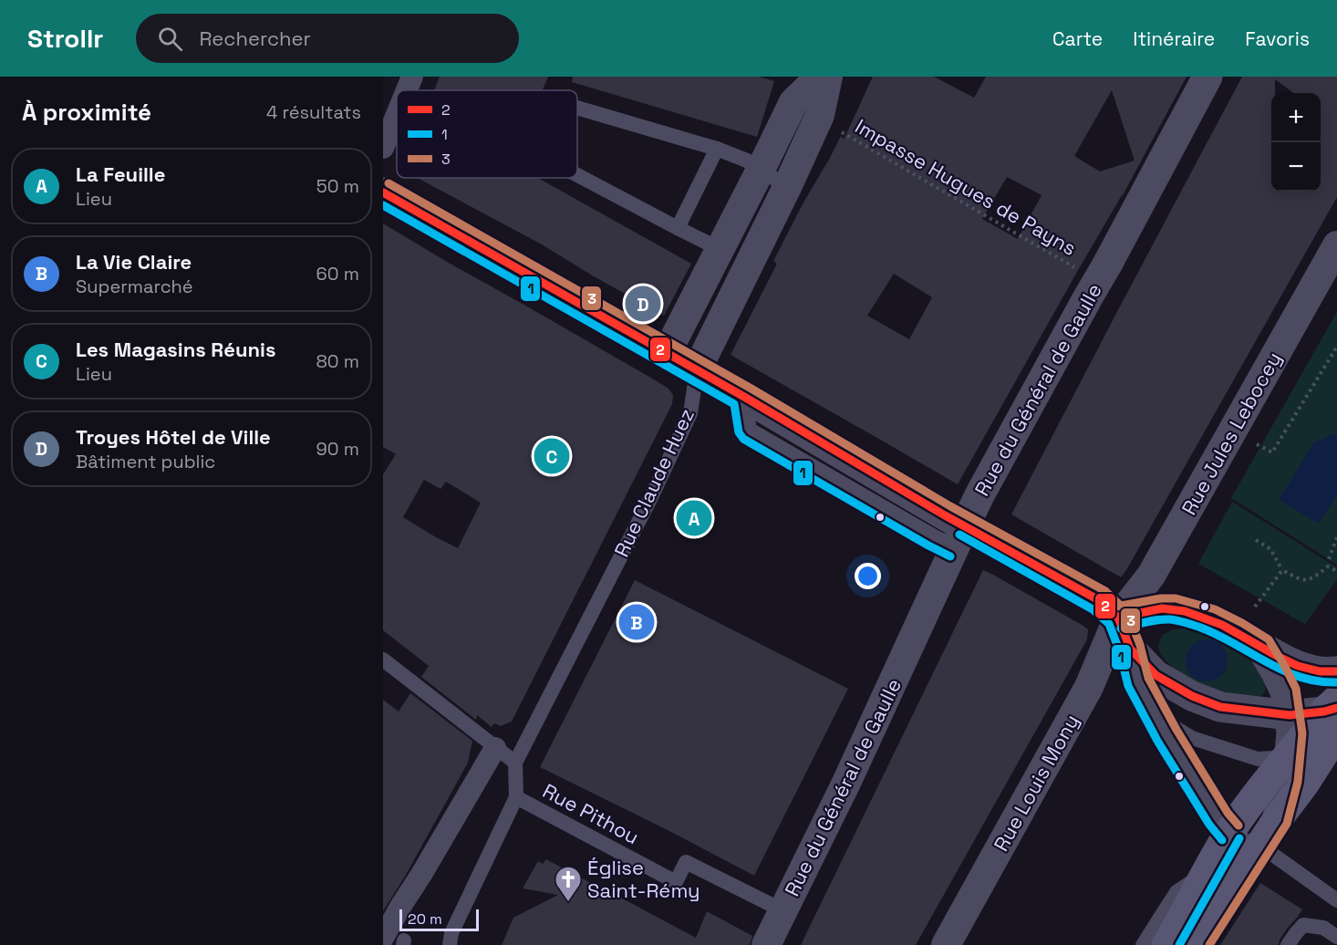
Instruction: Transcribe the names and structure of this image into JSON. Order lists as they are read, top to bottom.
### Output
{
  "streets": {
    "street": [
      "Rue du Général de Gaulle",
      "Rue Jules Lebocey",
      "Rue Claude Huez",
      "Rue Louis Mony"
    ],
    "lane": ["Rue Pithou"],
    "path": ["Impasse Hugues de Payns"]
  },
  "crossings": [
    ["Impasse Hugues de Payns", "Rue du Général de Gaulle"],
    ["Rue du Général de Gaulle", "Rue Pithou"],
    ["Rue Jules Lebocey", "Rue Louis Mony"]
  ],
  "places": {
    "church": ["Église Saint-Rémy"]
  },
  "lines": ["transit line 3", "transit line 2", "transit line 1"],
  "legend": ["2", "1", "3"],
  "scale_bar": "20 m",
  "page": {
    "header": "Strollr",
    "search": "Rechercher",
    "nav": ["Carte", "Itinéraire", "Favoris"],
    "heading": ["À proximité", "4 résultats"],
    "map_buttons": ["+", "−"],
    "list": [
      {
        "mark": "A",
        "name": "La Feuille",
        "note": "Lieu",
        "value": "50 m"
      },
      {
        "mark": "B",
        "name": "La Vie Claire",
        "note": "Supermarché",
        "value": "60 m"
      },
      {
        "mark": "C",
        "name": "Les Magasins Réunis",
        "note": "Lieu",
        "value": "80 m"
      },
      {
        "mark": "D",
        "name": "Troyes Hôtel de Ville",
        "note": "Bâtiment public",
        "value": "90 m"
      }
    ],
    "pins": [
      "D",
      "C",
      "A",
      "B"
    ],
    "scale": "20 m"
  }
}
